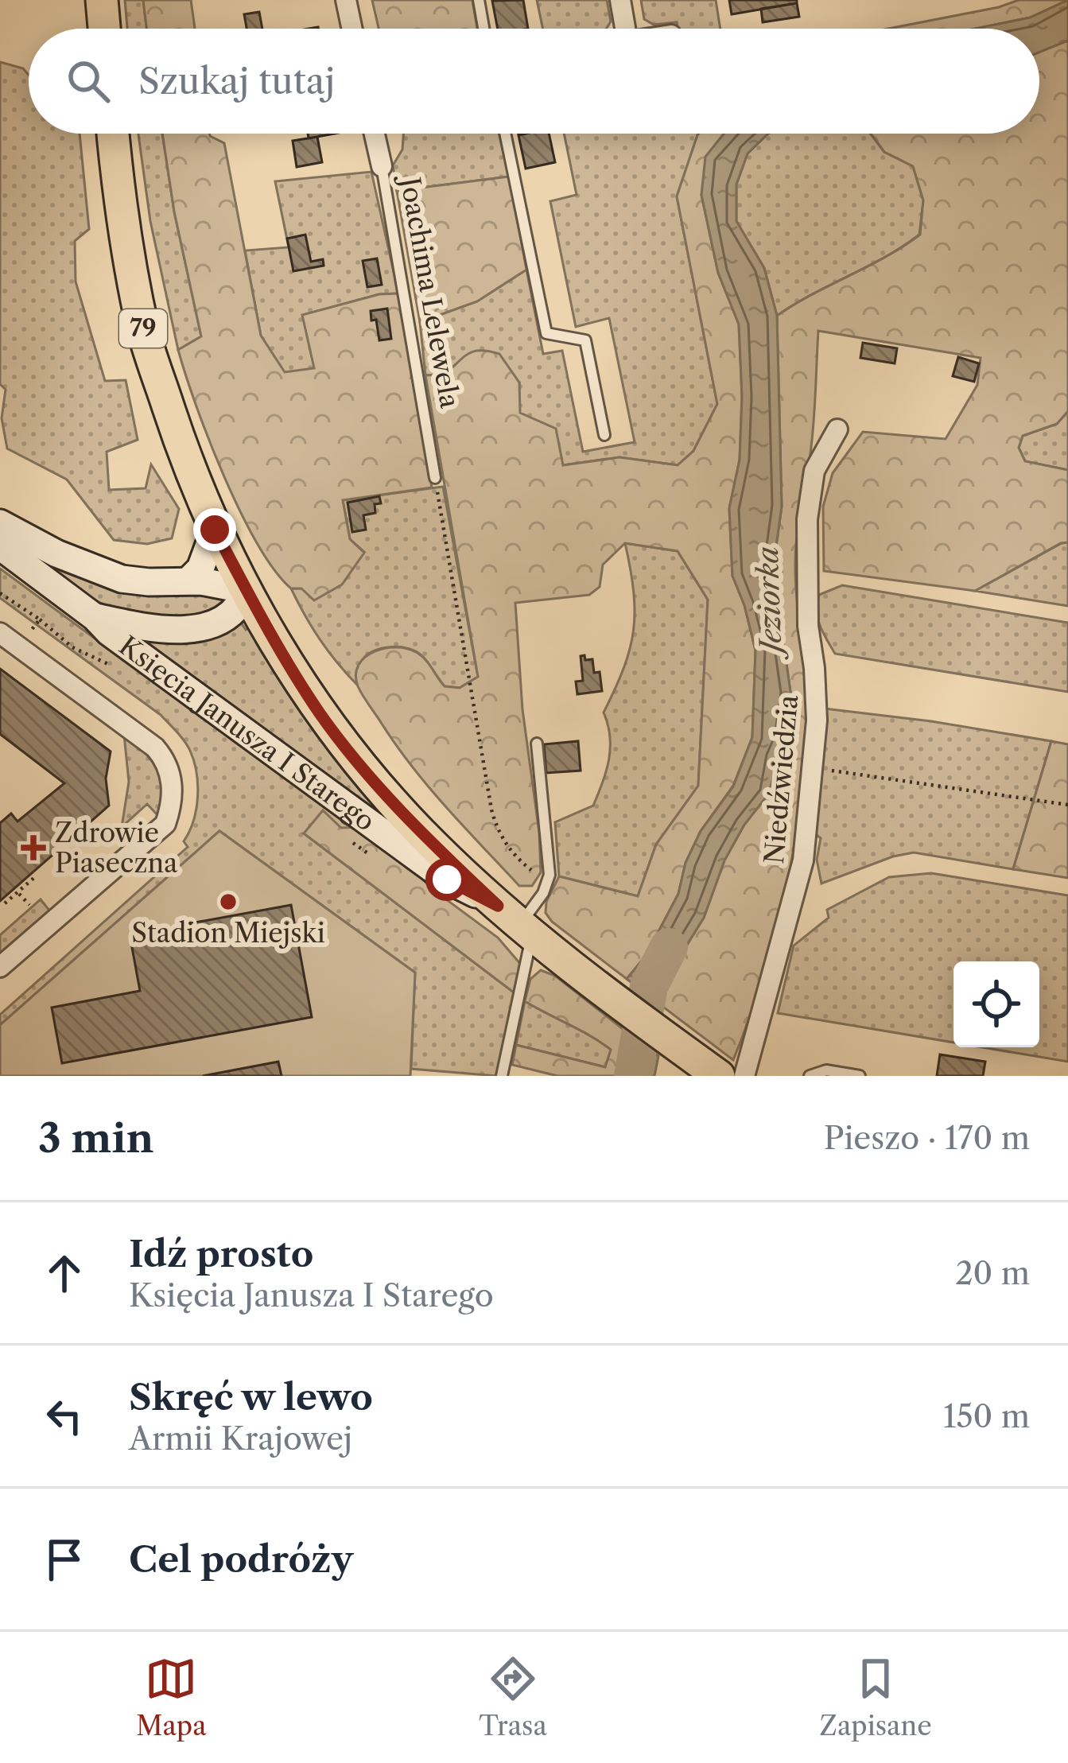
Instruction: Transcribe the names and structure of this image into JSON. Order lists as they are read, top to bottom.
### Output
{
  "streets": {
    "main road": ["79"],
    "street": ["Joachima Lelewela", "Księcia Janusza I Starego", "Niedźwiedzia"]
  },
  "crossings": [
    ["79", "Księcia Janusza I Starego"]
  ],
  "water": ["Jeziorka"],
  "places": {
    "health": ["Zdrowie Piaseczna"],
    "other": ["Stadion Miejski"]
  },
  "page": {
    "search": "Szukaj tutaj",
    "heading": ["3 min", "Pieszo · 170 m"],
    "list": [
      ["Idź prosto", "Księcia Janusza I Starego", "20 m"],
      ["Skręć w lewo", "Armii Krajowej", "150 m"],
      "Cel podróży"
    ],
    "nav": ["Mapa", "Trasa", "Zapisane"]
  }
}
